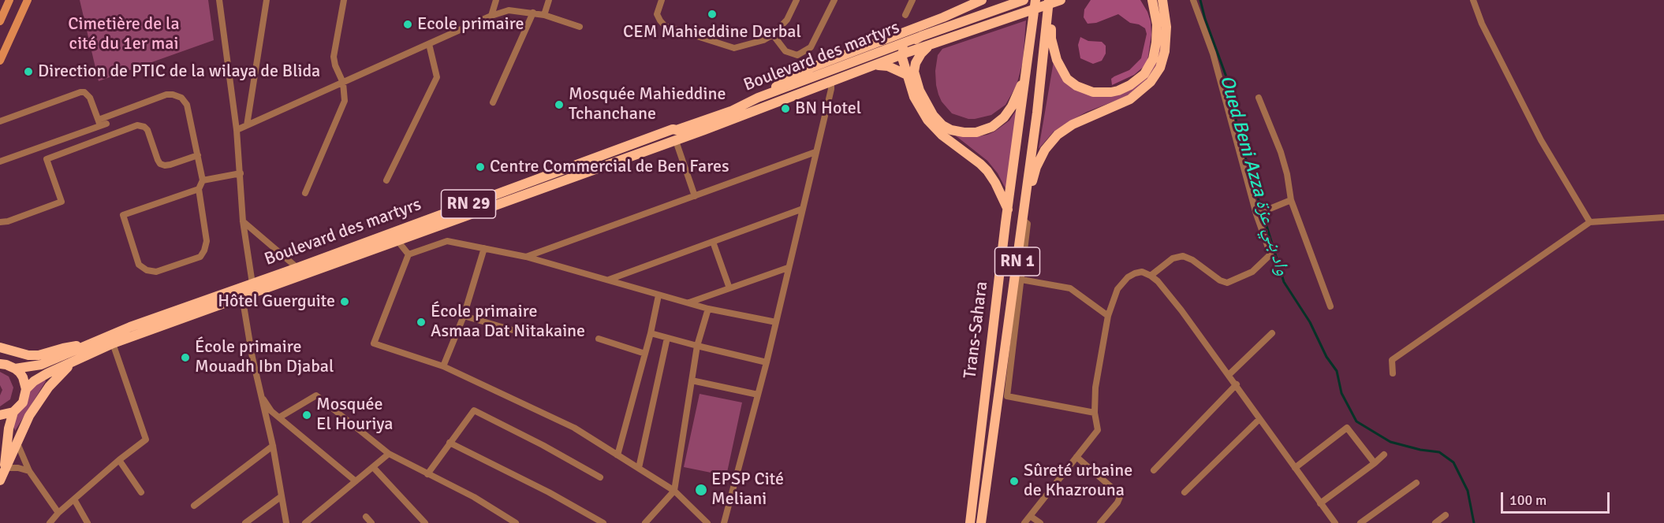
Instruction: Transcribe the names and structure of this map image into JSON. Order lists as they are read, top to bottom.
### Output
{
  "streets": {
    "highway": [
      "Boulevard des martyrs",
      "RN 29",
      "RN 1",
      "Trans-Sahara"
    ]
  },
  "water": ["Oued Beni Azza واد بني عزة"],
  "parks": ["Cimetière de la cité du 1er mai"],
  "places": [
    "CEM Mahieddine Derbal",
    "Ecole primaire",
    "Direction de PTIC de la wilaya de Blida",
    "Mosquée Mahieddine Tchanchane",
    "BN Hotel",
    "Centre Commercial de Ben Fares",
    "Hôtel Guerguite",
    "École primaire Asmaa Dat Nitakaine",
    "École primaire Mouadh Ibn Djabal",
    "Mosquée El Houriya",
    "Sûreté urbaine de Khazrouna",
    "EPSP Cité Meliani"
  ],
  "scale_bar": "100 m"
}
